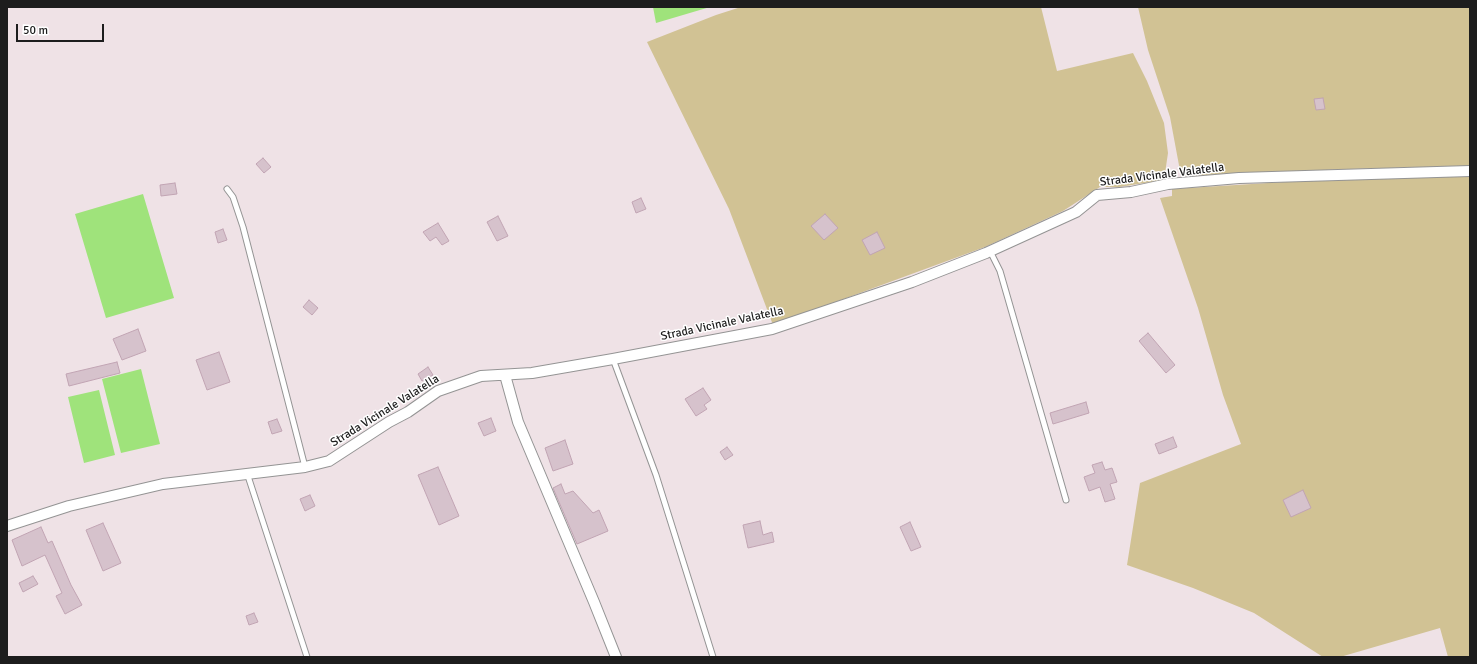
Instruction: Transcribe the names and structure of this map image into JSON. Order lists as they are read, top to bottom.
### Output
{
  "streets": {
    "street": ["Strada Vicinale Valatella"]
  },
  "scale_bar": "50 m"
}
